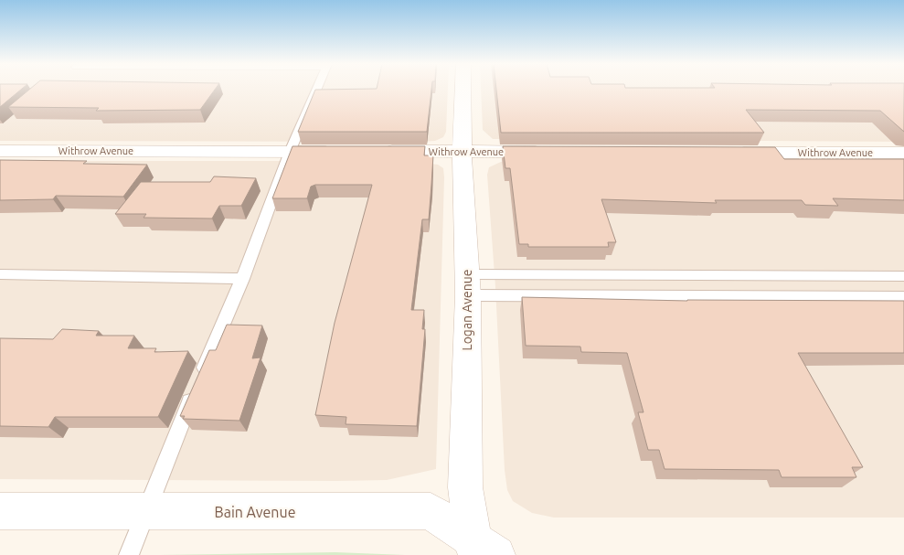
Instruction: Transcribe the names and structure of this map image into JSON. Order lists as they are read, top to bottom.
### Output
{
  "streets": {
    "street": ["Withrow Avenue", "Logan Avenue", "Bain Avenue"]
  },
  "crossings": [
    ["Withrow Avenue", "Logan Avenue"],
    ["Logan Avenue", "Bain Avenue"]
  ]
}
